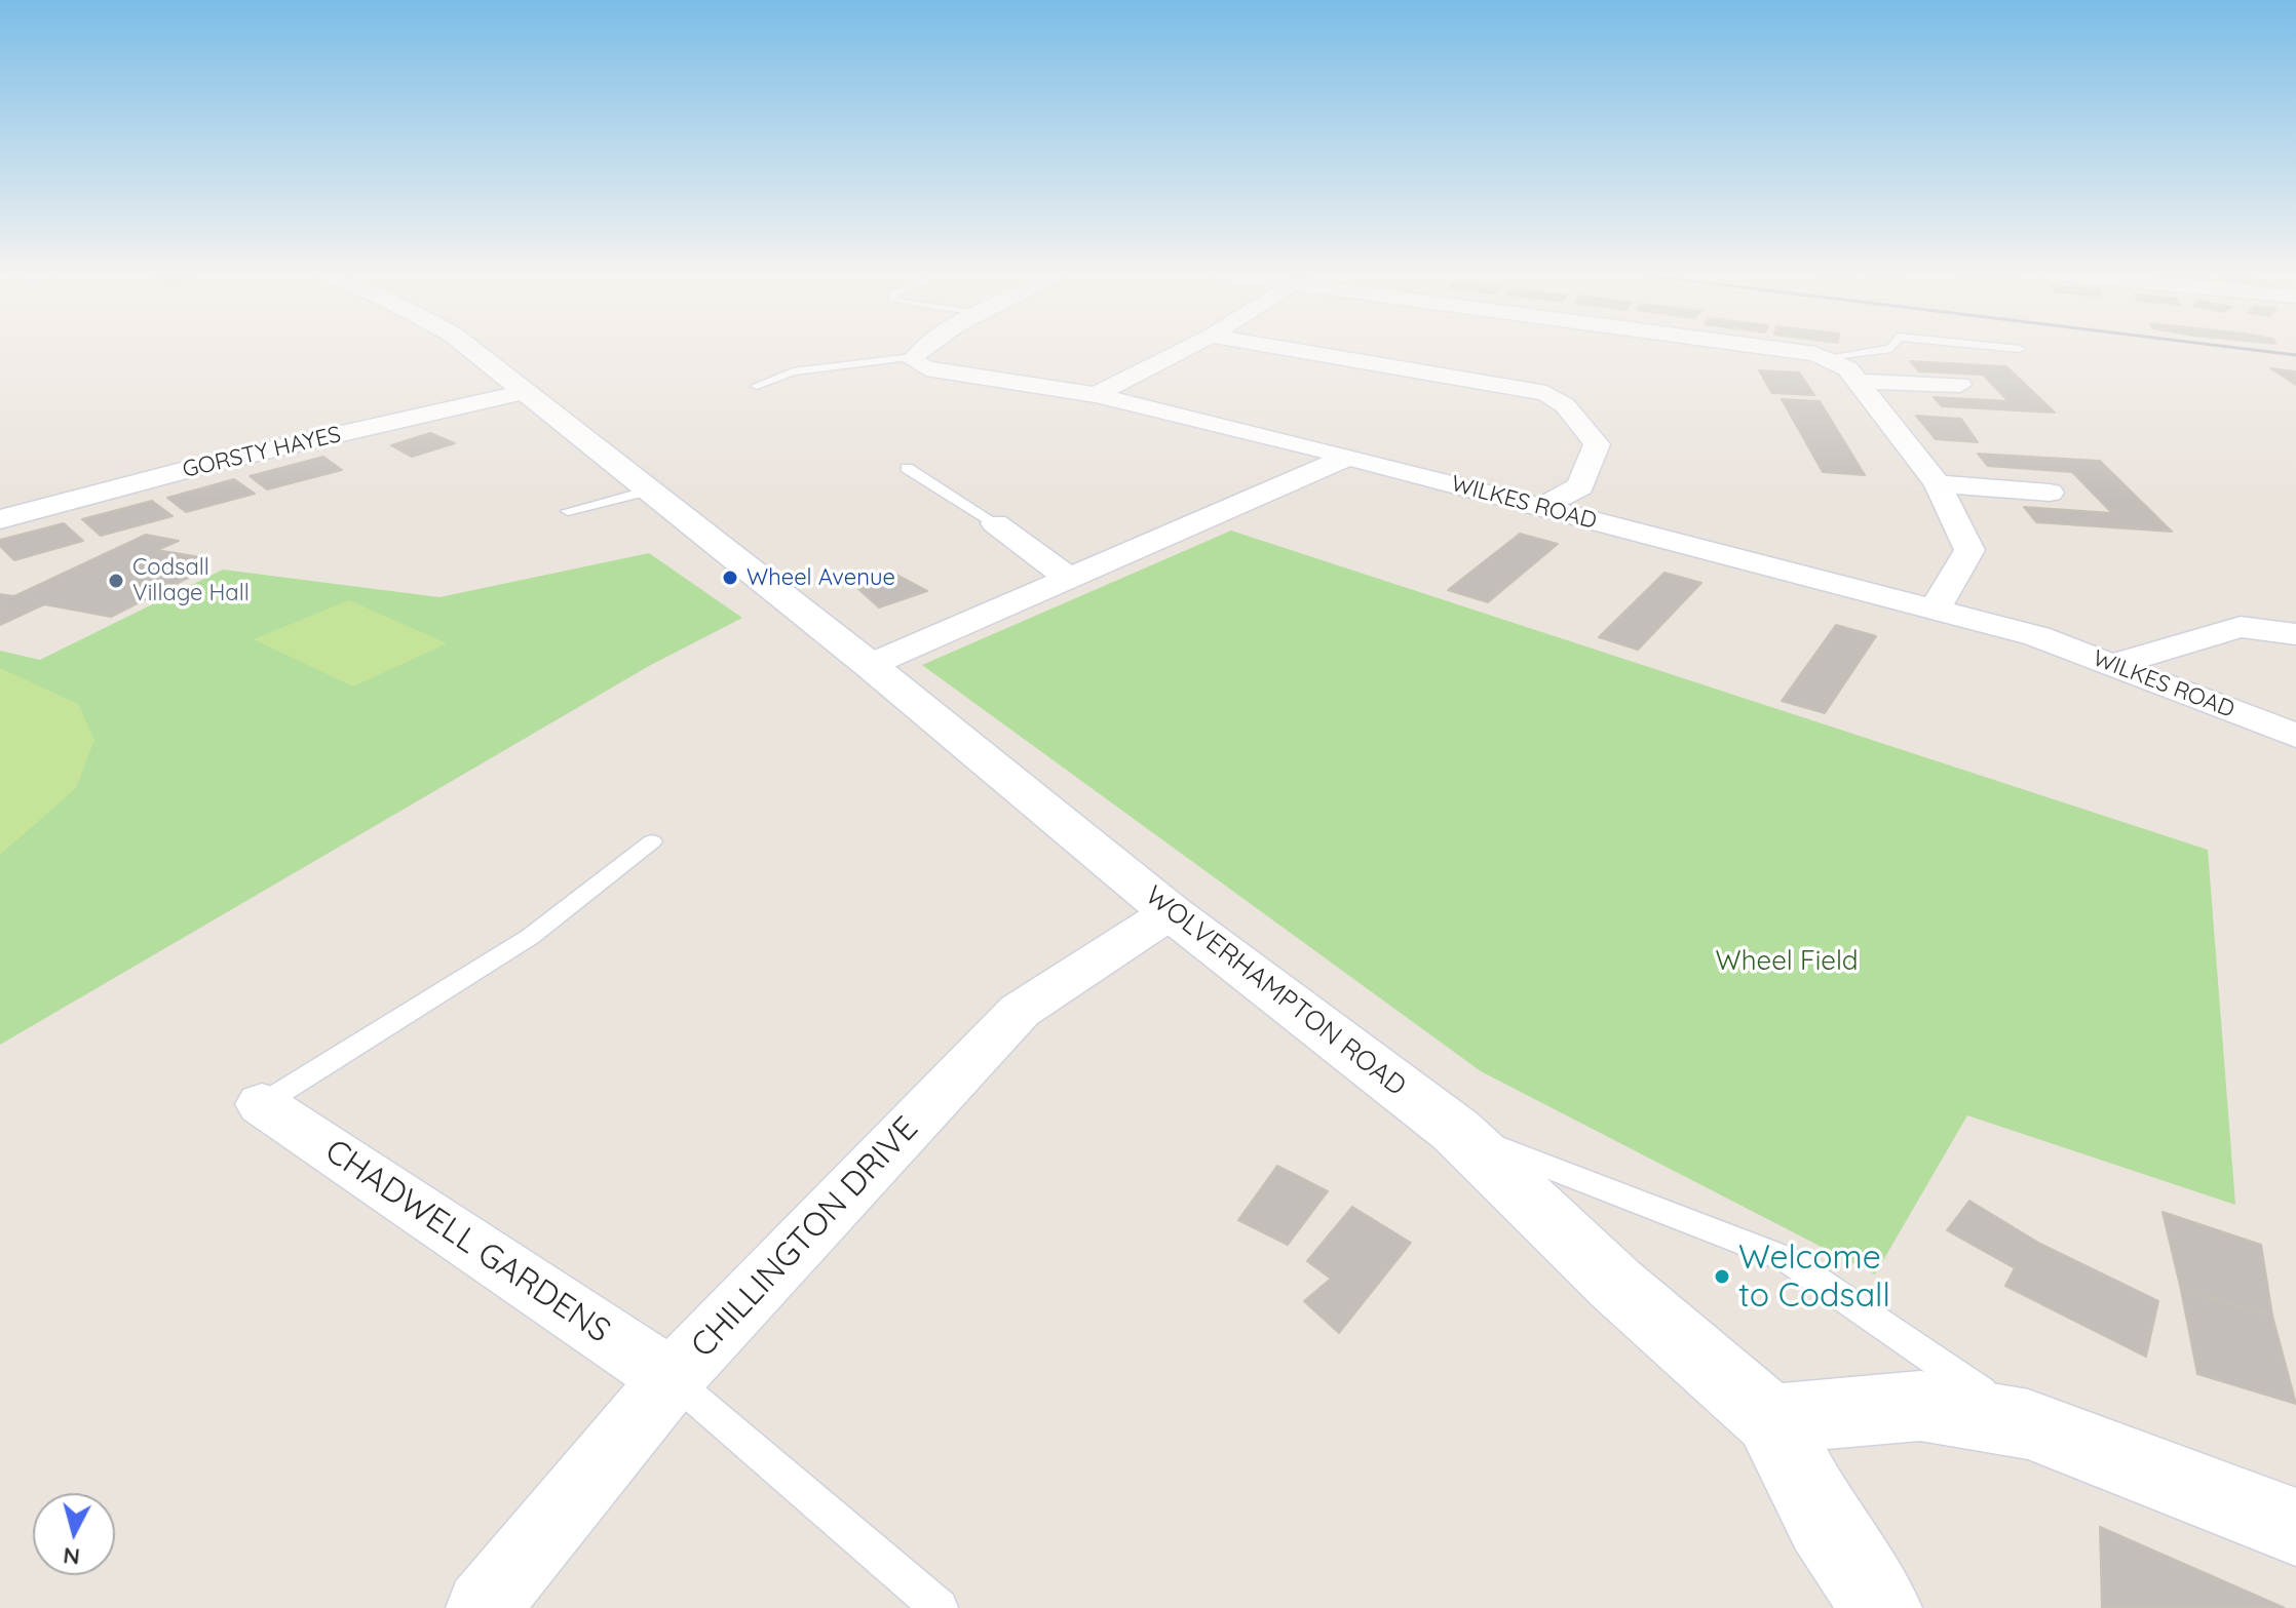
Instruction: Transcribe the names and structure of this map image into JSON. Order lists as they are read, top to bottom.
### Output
{
  "streets": {
    "street": [
      "GORSTY HAYES",
      "WILKES ROAD",
      "WOLVERHAMPTON ROAD",
      "CHILLINGTON DRIVE",
      "CHADWELL GARDENS"
    ]
  },
  "crossings": [
    ["GORSTY HAYES", "WOLVERHAMPTON ROAD"],
    ["WOLVERHAMPTON ROAD", "CHILLINGTON DRIVE"],
    ["CHILLINGTON DRIVE", "CHADWELL GARDENS"]
  ],
  "parks": ["Wheel Field"],
  "places": ["Wheel Avenue", "Codsall Village Hall", "Welcome to Codsall"],
  "north": "bottom"
}
